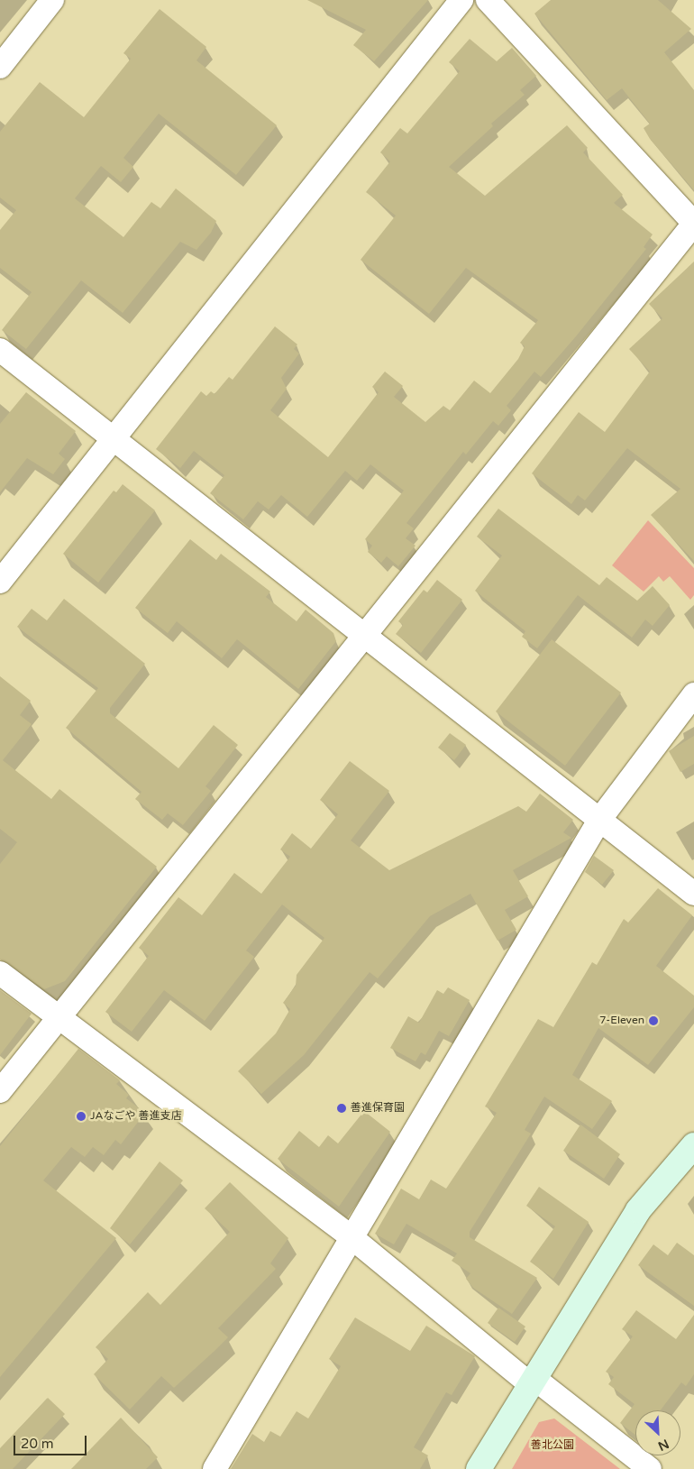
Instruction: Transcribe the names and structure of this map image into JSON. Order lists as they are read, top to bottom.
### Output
{
  "parks": ["善北公園"],
  "places": ["7-Eleven", "善進保育園", "JAなごや 善進支店"],
  "scale_bar": "20 m",
  "north": "bottom right"
}
